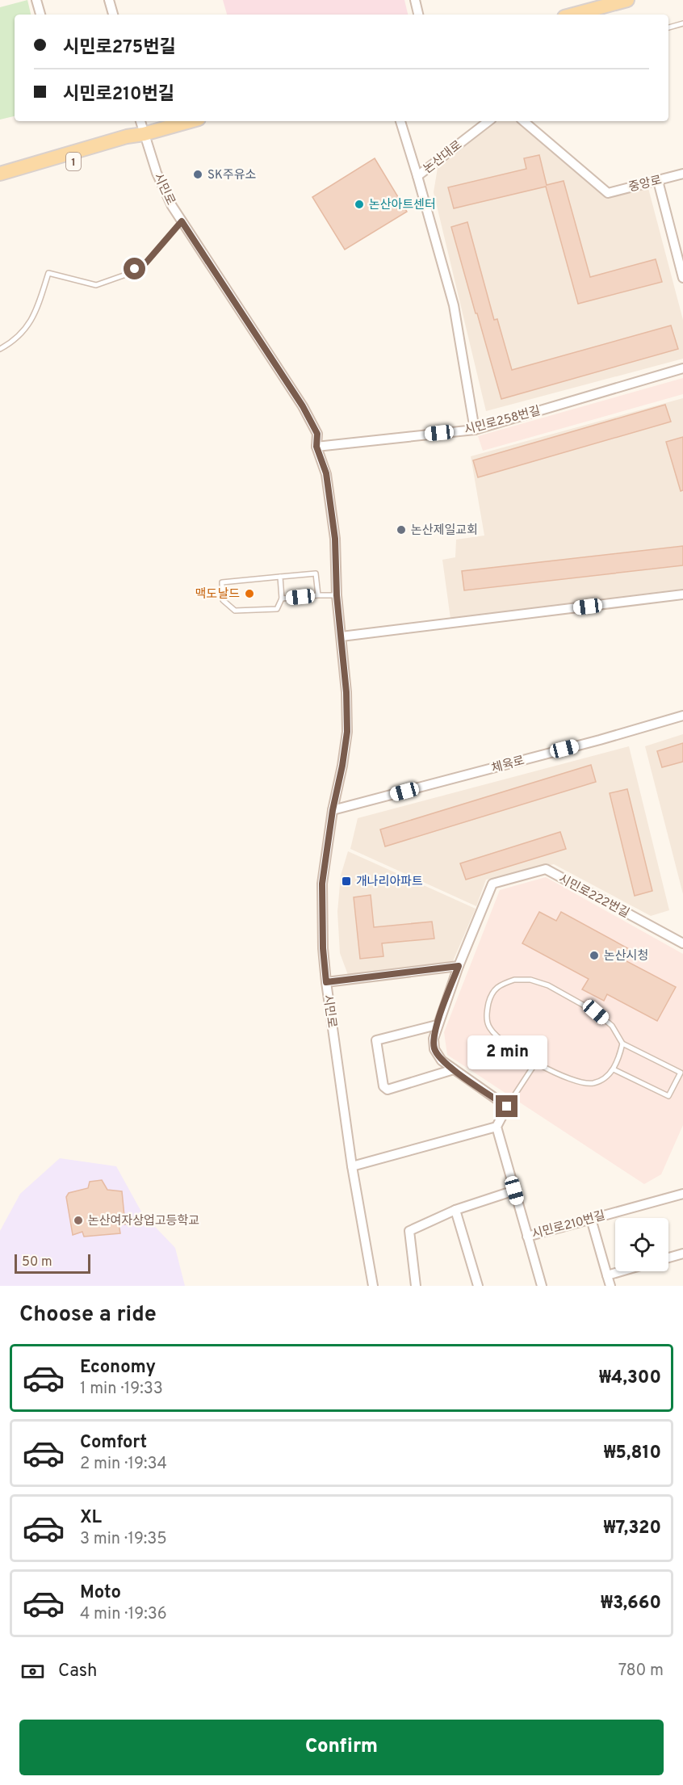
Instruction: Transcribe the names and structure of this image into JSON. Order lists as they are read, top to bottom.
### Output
{
  "streets": {
    "main road": ["1"],
    "street": [
      "논산대로",
      "중앙로",
      "시민로",
      "시민로258번길",
      "체육로",
      "시민로222번길",
      "시민로210번길"
    ]
  },
  "crossings": [
    ["1", "시민로"],
    ["시민로", "시민로258번길"],
    ["시민로", "체육로"]
  ],
  "places": {
    "other": [
      "SK주유소",
      "논산아트센터",
      "논산제일교회",
      "맥도날드",
      "논산시청",
      "논산여자상업고등학교"
    ],
    "transit": ["개나리아파트"]
  },
  "scale_bar": "50 m",
  "page": {
    "banner": ["시민로275번길", "시민로210번길"],
    "bubble": "2 min",
    "scale": "50 m",
    "heading": "Choose a ride",
    "list": [
      {
        "name": "Economy",
        "note": "1 min · 19:33",
        "value": "₩4,300"
      },
      {
        "name": "Comfort",
        "note": "2 min · 19:34",
        "value": "₩5,810"
      },
      {
        "name": "XL",
        "note": "3 min · 19:35",
        "value": "₩7,320"
      },
      {
        "name": "Moto",
        "note": "4 min · 19:36",
        "value": "₩3,660"
      }
    ],
    "pay": ["Cash", "780 m"],
    "buttons": "Confirm"
  }
}
